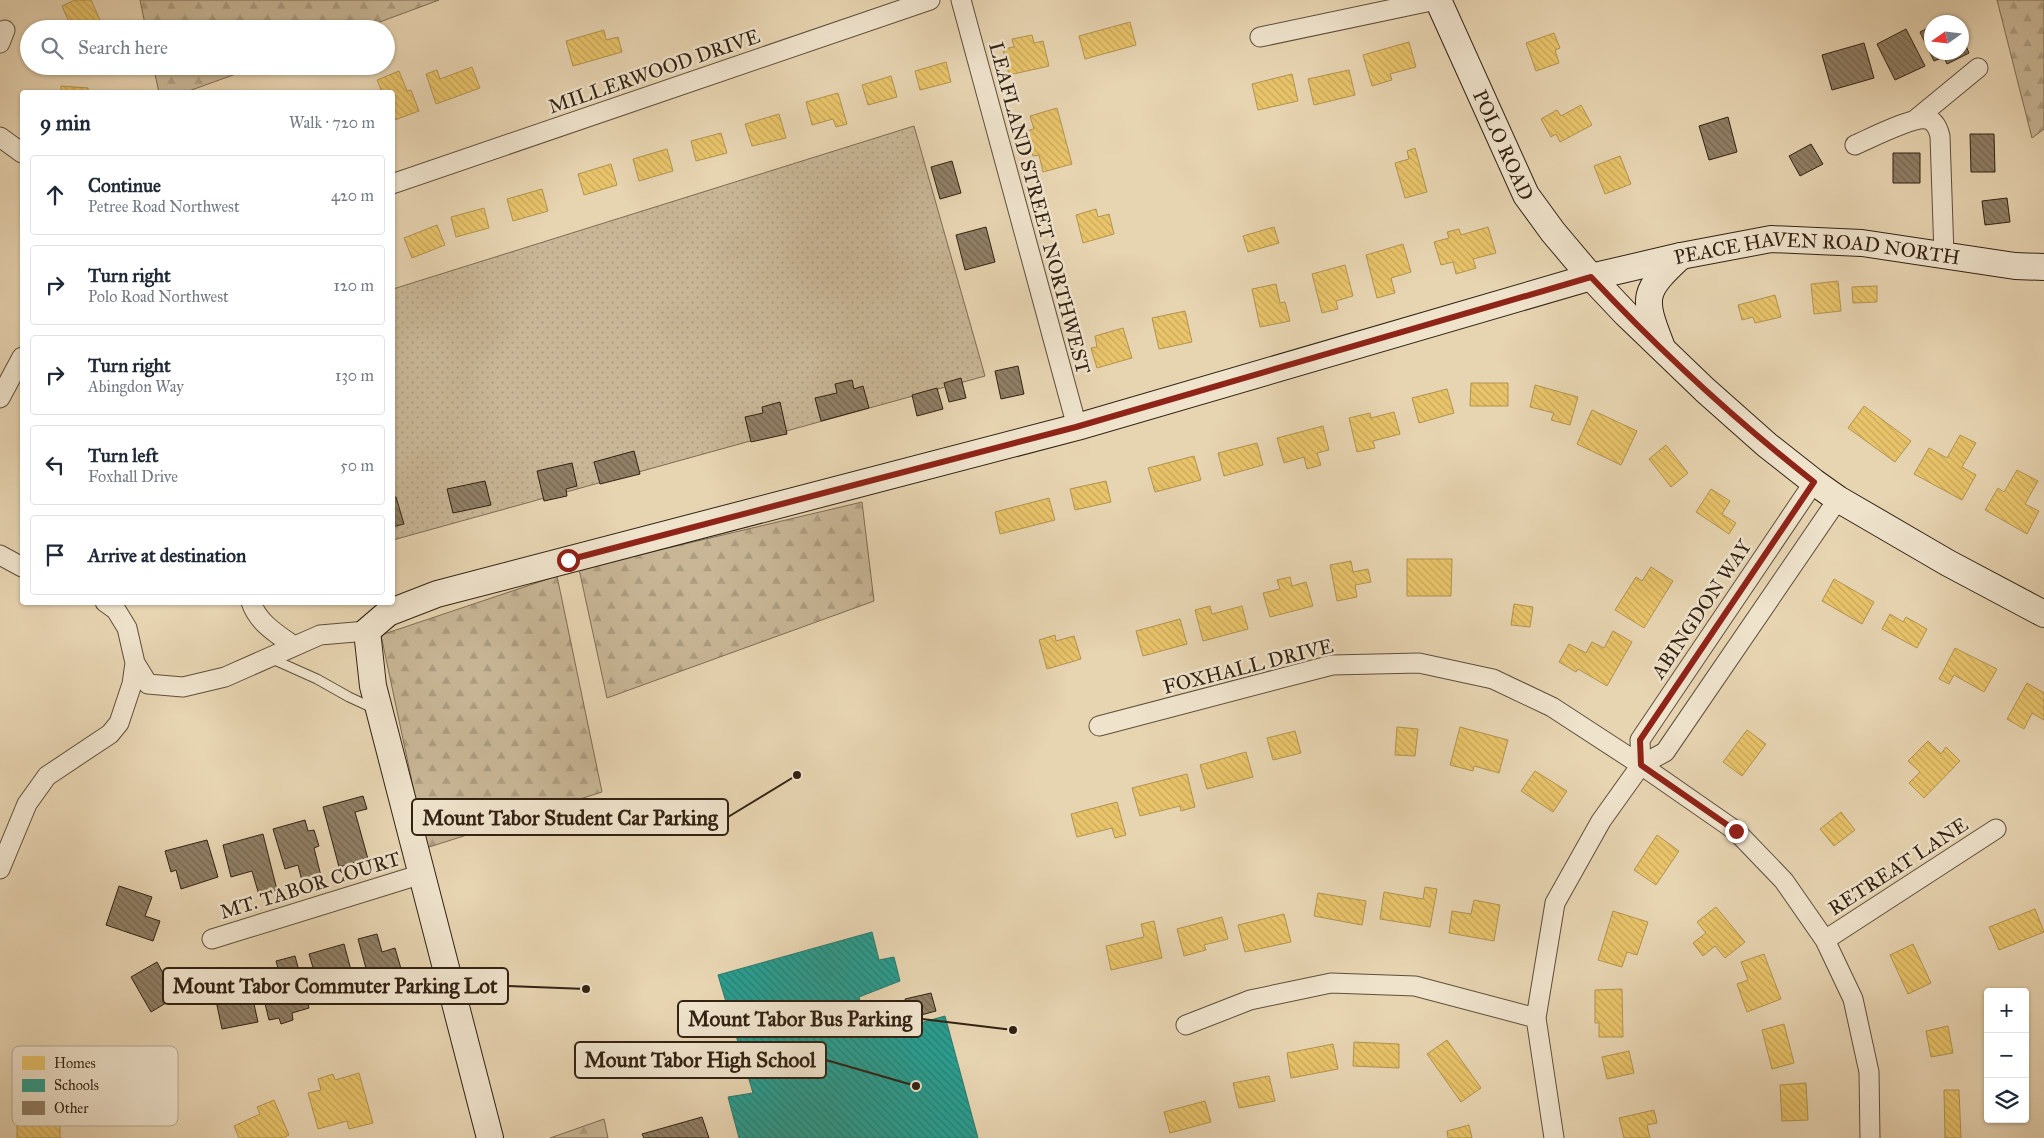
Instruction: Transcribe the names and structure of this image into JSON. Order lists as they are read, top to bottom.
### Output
{
  "streets": {
    "street": [
      "MILLERWOOD DRIVE",
      "POLO ROAD",
      "LEAFLAND STREET NORTHWEST",
      "PEACE HAVEN ROAD NORTH",
      "ABINGDON WAY",
      "FOXHALL DRIVE",
      "RETREAT LANE",
      "MT. TABOR COURT"
    ]
  },
  "crossings": [
    ["POLO ROAD", "PEACE HAVEN ROAD NORTH"],
    ["POLO ROAD", "ABINGDON WAY"],
    ["LEAFLAND STREET NORTHWEST", "PEACE HAVEN ROAD NORTH"],
    ["ABINGDON WAY", "FOXHALL DRIVE"],
    ["FOXHALL DRIVE", "RETREAT LANE"]
  ],
  "places": [
    "Mount Tabor Student Car Parking",
    "Mount Tabor Commuter Parking Lot",
    "Mount Tabor Bus Parking",
    "Mount Tabor High School"
  ],
  "legend": ["Homes", "Schools", "Other"],
  "north": "left",
  "page": {
    "search": "Search here",
    "heading": ["9 min", "Walk · 720 m"],
    "list": [
      ["Continue", "Petree Road Northwest", "420 m"],
      ["Turn right", "Polo Road Northwest", "120 m"],
      ["Turn right", "Abingdon Way", "130 m"],
      ["Turn left", "Foxhall Drive", "50 m"],
      "Arrive at destination"
    ],
    "map_buttons": ["+", "−"]
  }
}
